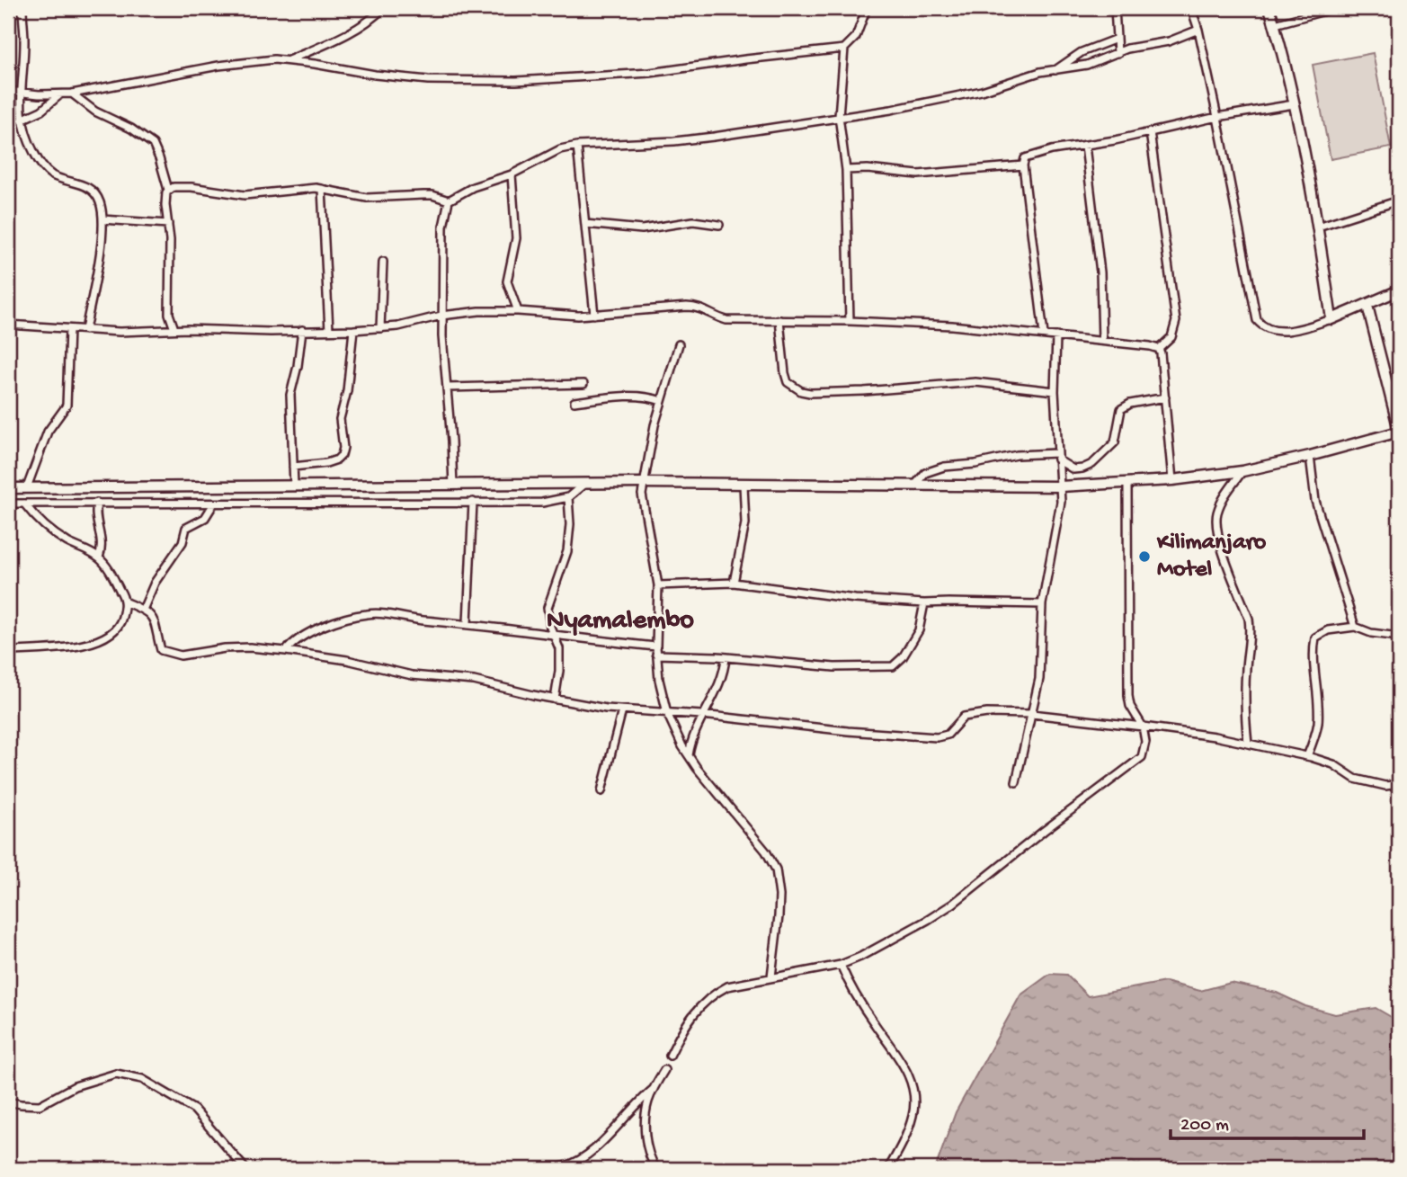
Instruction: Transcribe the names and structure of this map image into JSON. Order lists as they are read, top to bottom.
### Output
{
  "districts": ["Nyamalembo"],
  "places": ["Kilimanjaro Motel"],
  "scale_bar": "200 m"
}
